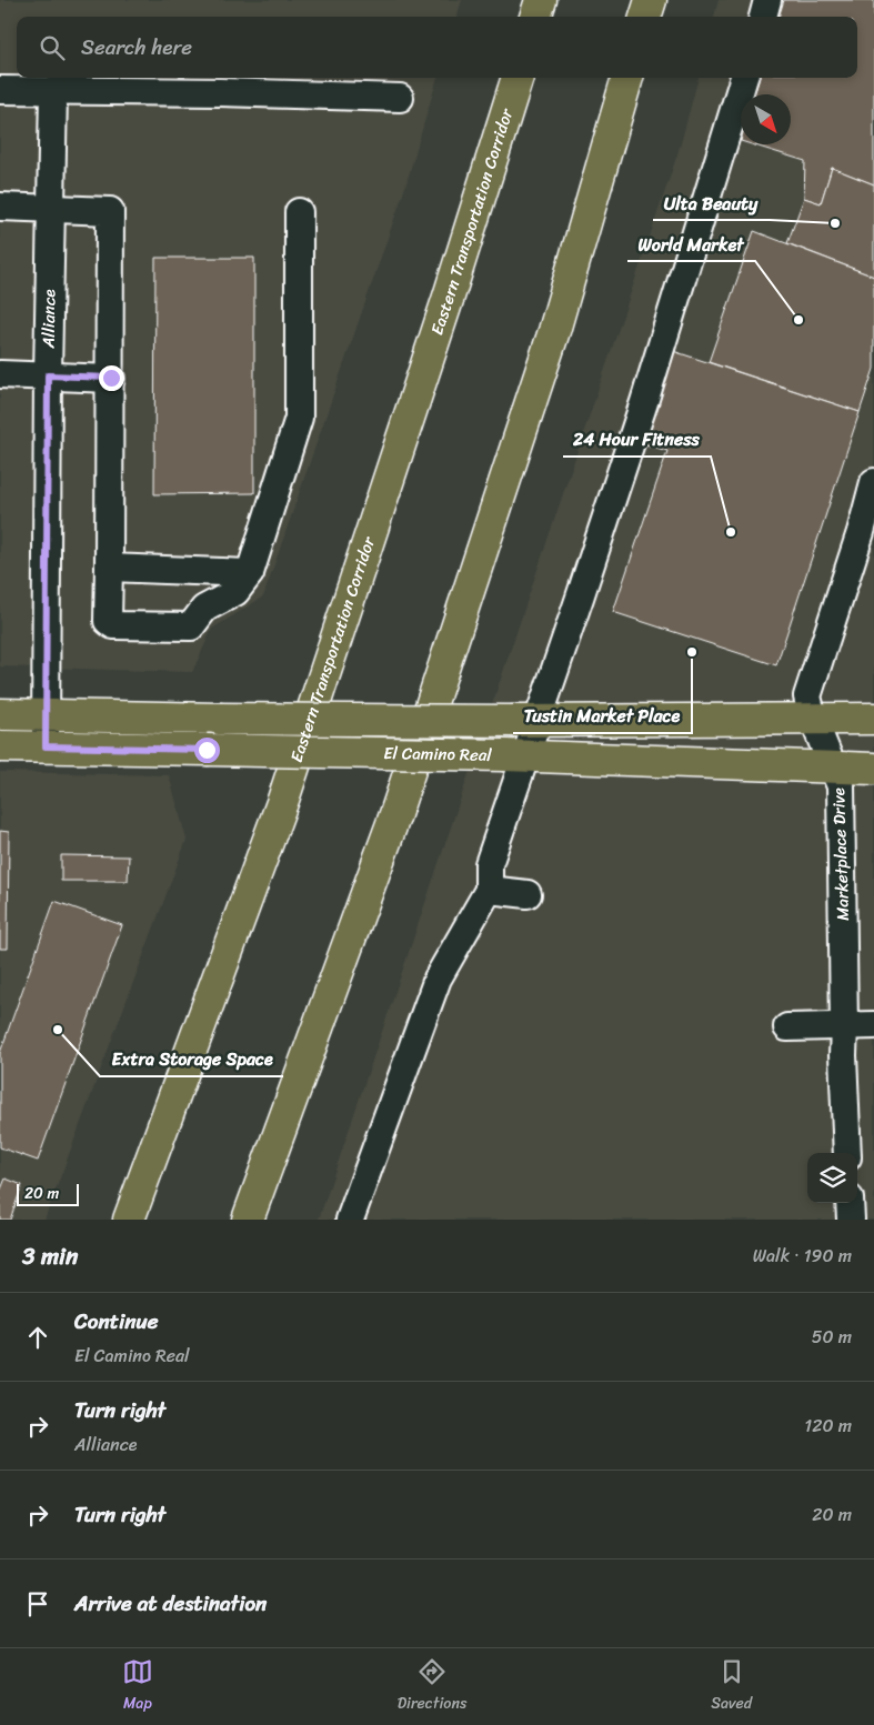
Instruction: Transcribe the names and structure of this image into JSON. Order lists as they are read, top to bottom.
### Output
{
  "streets": {
    "main road": ["Eastern Transportation Corridor", "El Camino Real"],
    "street": ["Alliance", "Marketplace Drive"]
  },
  "crossings": [
    ["Alliance", "El Camino Real"],
    ["El Camino Real", "Marketplace Drive"]
  ],
  "places": [
    "Ulta Beauty",
    "World Market",
    "24 Hour Fitness",
    "Tustin Market Place",
    "Extra Storage Space"
  ],
  "scale_bar": "20 m",
  "north": "bottom right",
  "page": {
    "search": "Search here",
    "scale": "20 m",
    "heading": ["3 min", "Walk · 190 m"],
    "list": [
      ["Continue", "El Camino Real", "50 m"],
      ["Turn right", "Alliance", "120 m"],
      ["Turn right", "20 m"],
      "Arrive at destination"
    ],
    "nav": ["Map", "Directions", "Saved"]
  }
}
